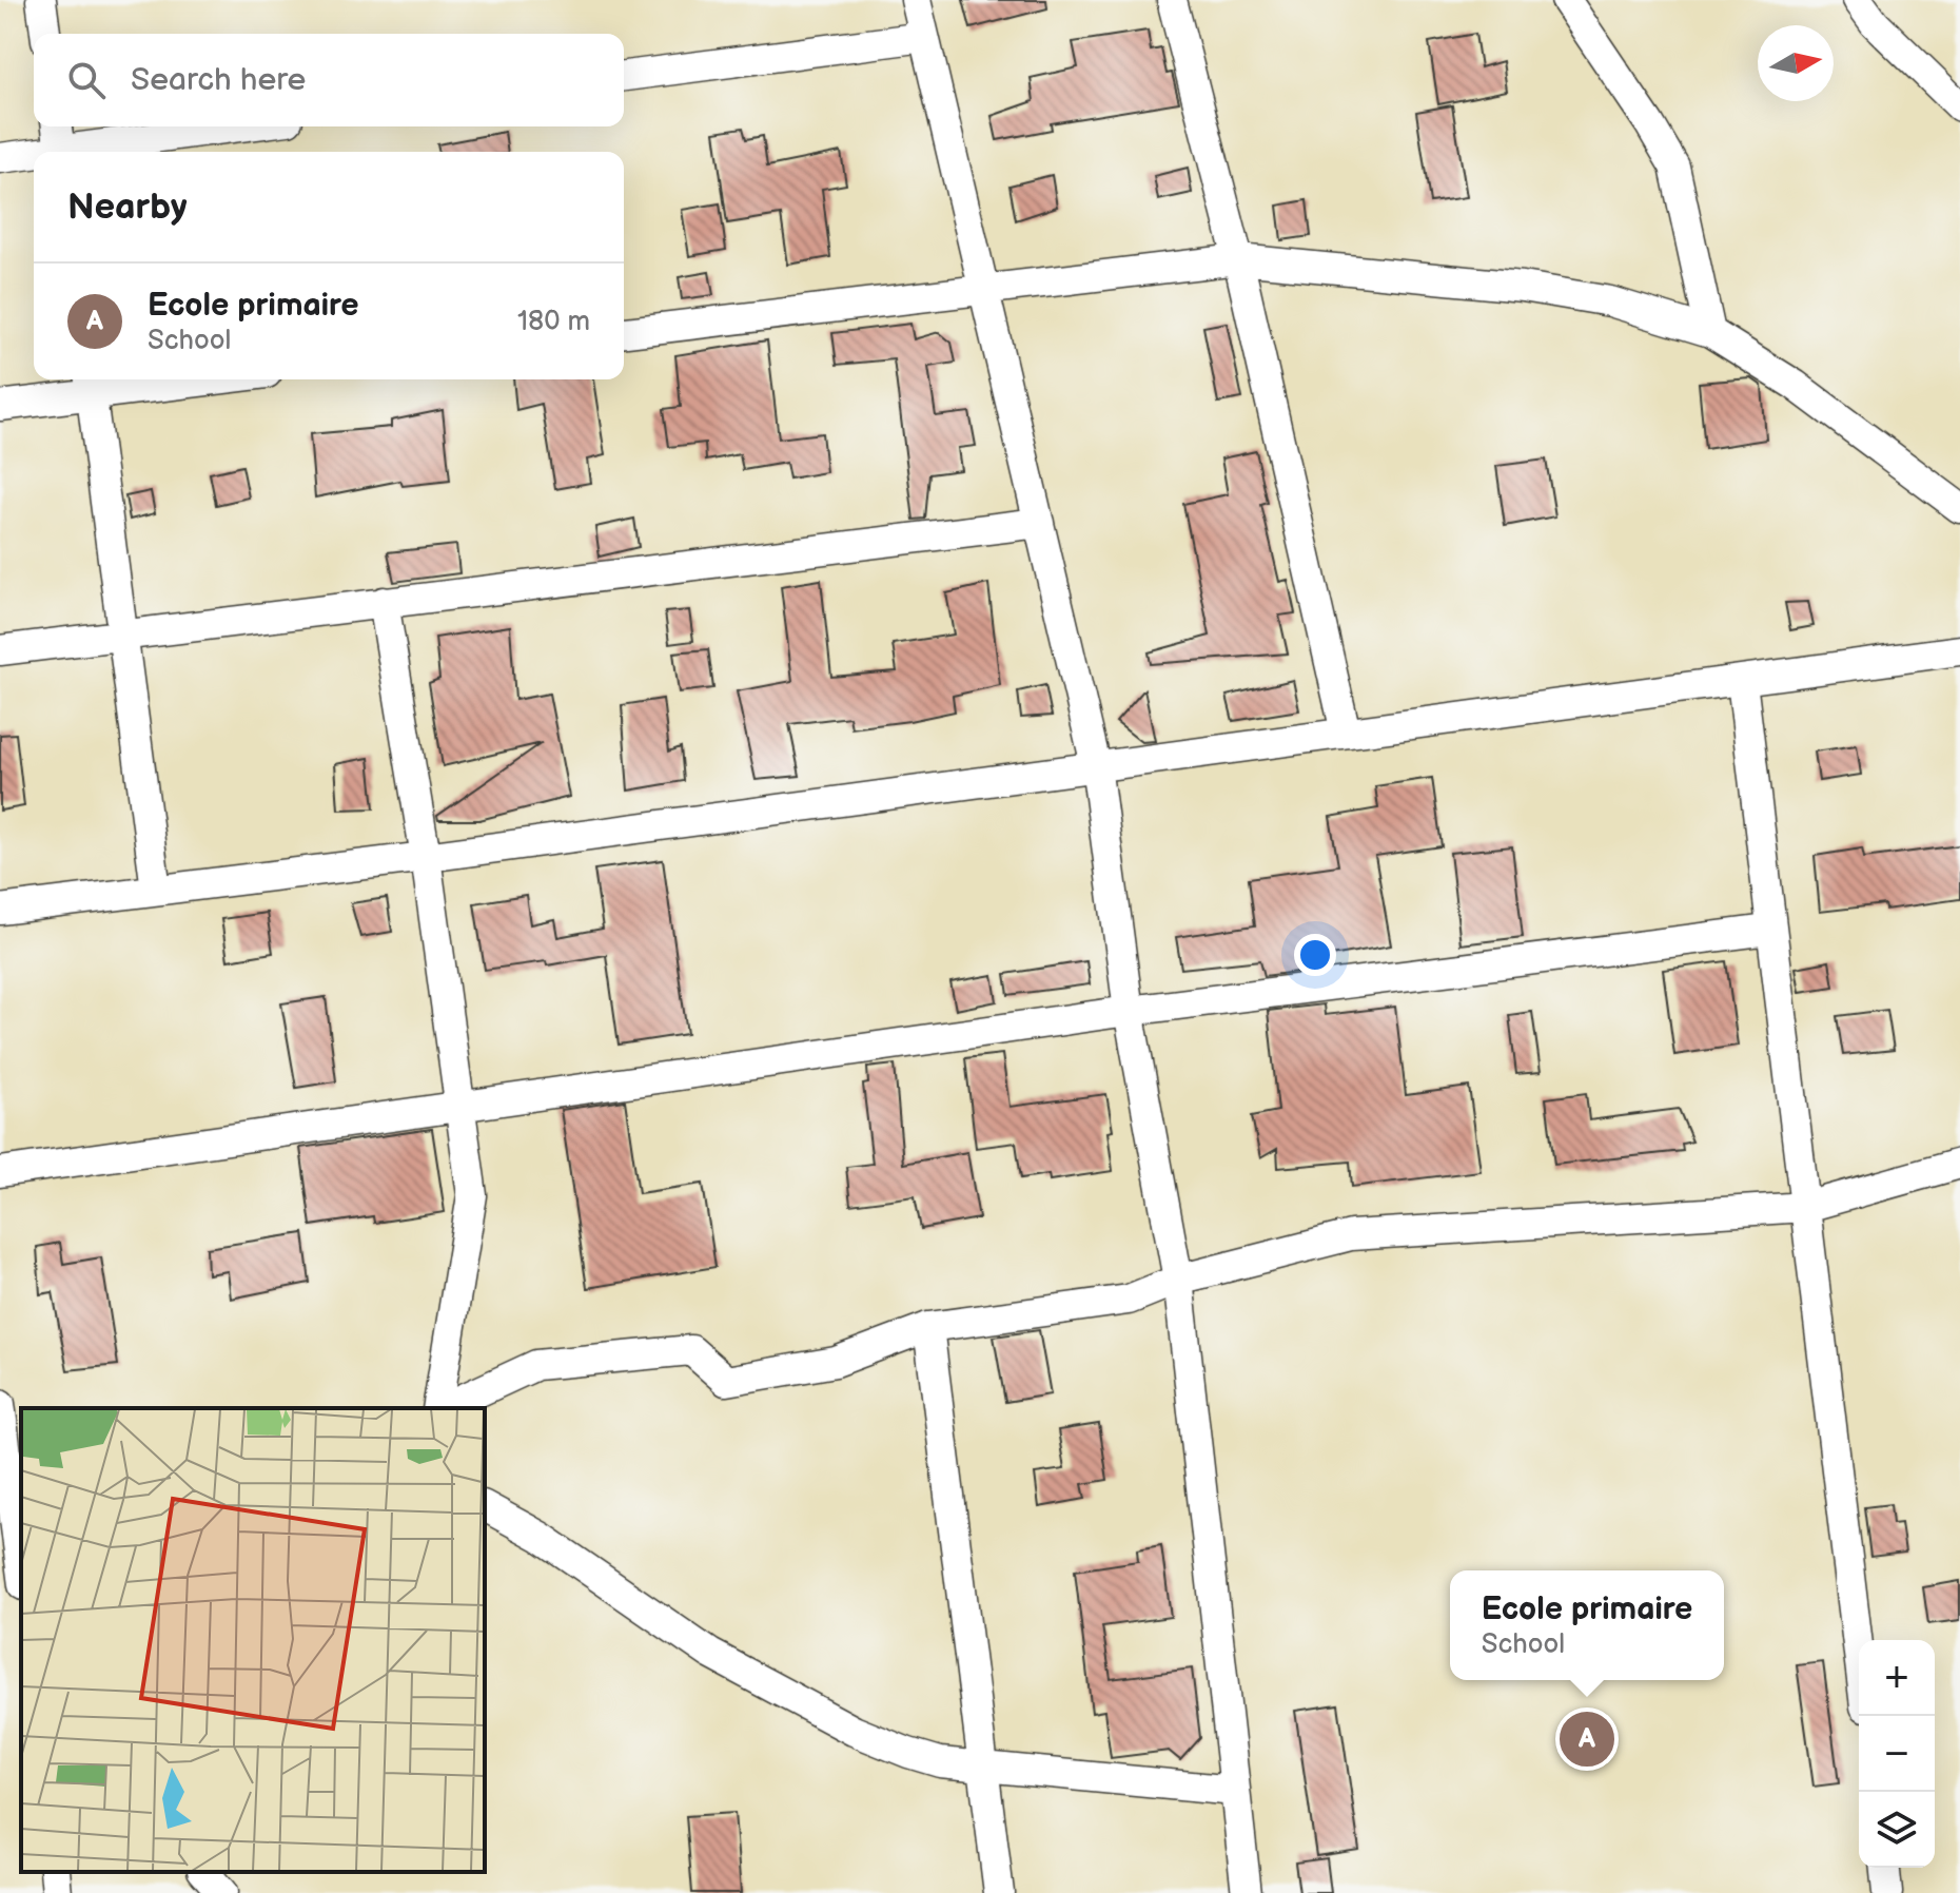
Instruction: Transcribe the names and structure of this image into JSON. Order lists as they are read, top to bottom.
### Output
{
  "north": "right",
  "page": {
    "search": "Search here",
    "heading": "Nearby",
    "list": [
      {
        "mark": "A",
        "name": "Ecole primaire",
        "note": "School",
        "value": "180 m"
      }
    ],
    "popup": ["Ecole primaire", "School"],
    "map_buttons": ["+", "−"],
    "pins": "A"
  }
}
